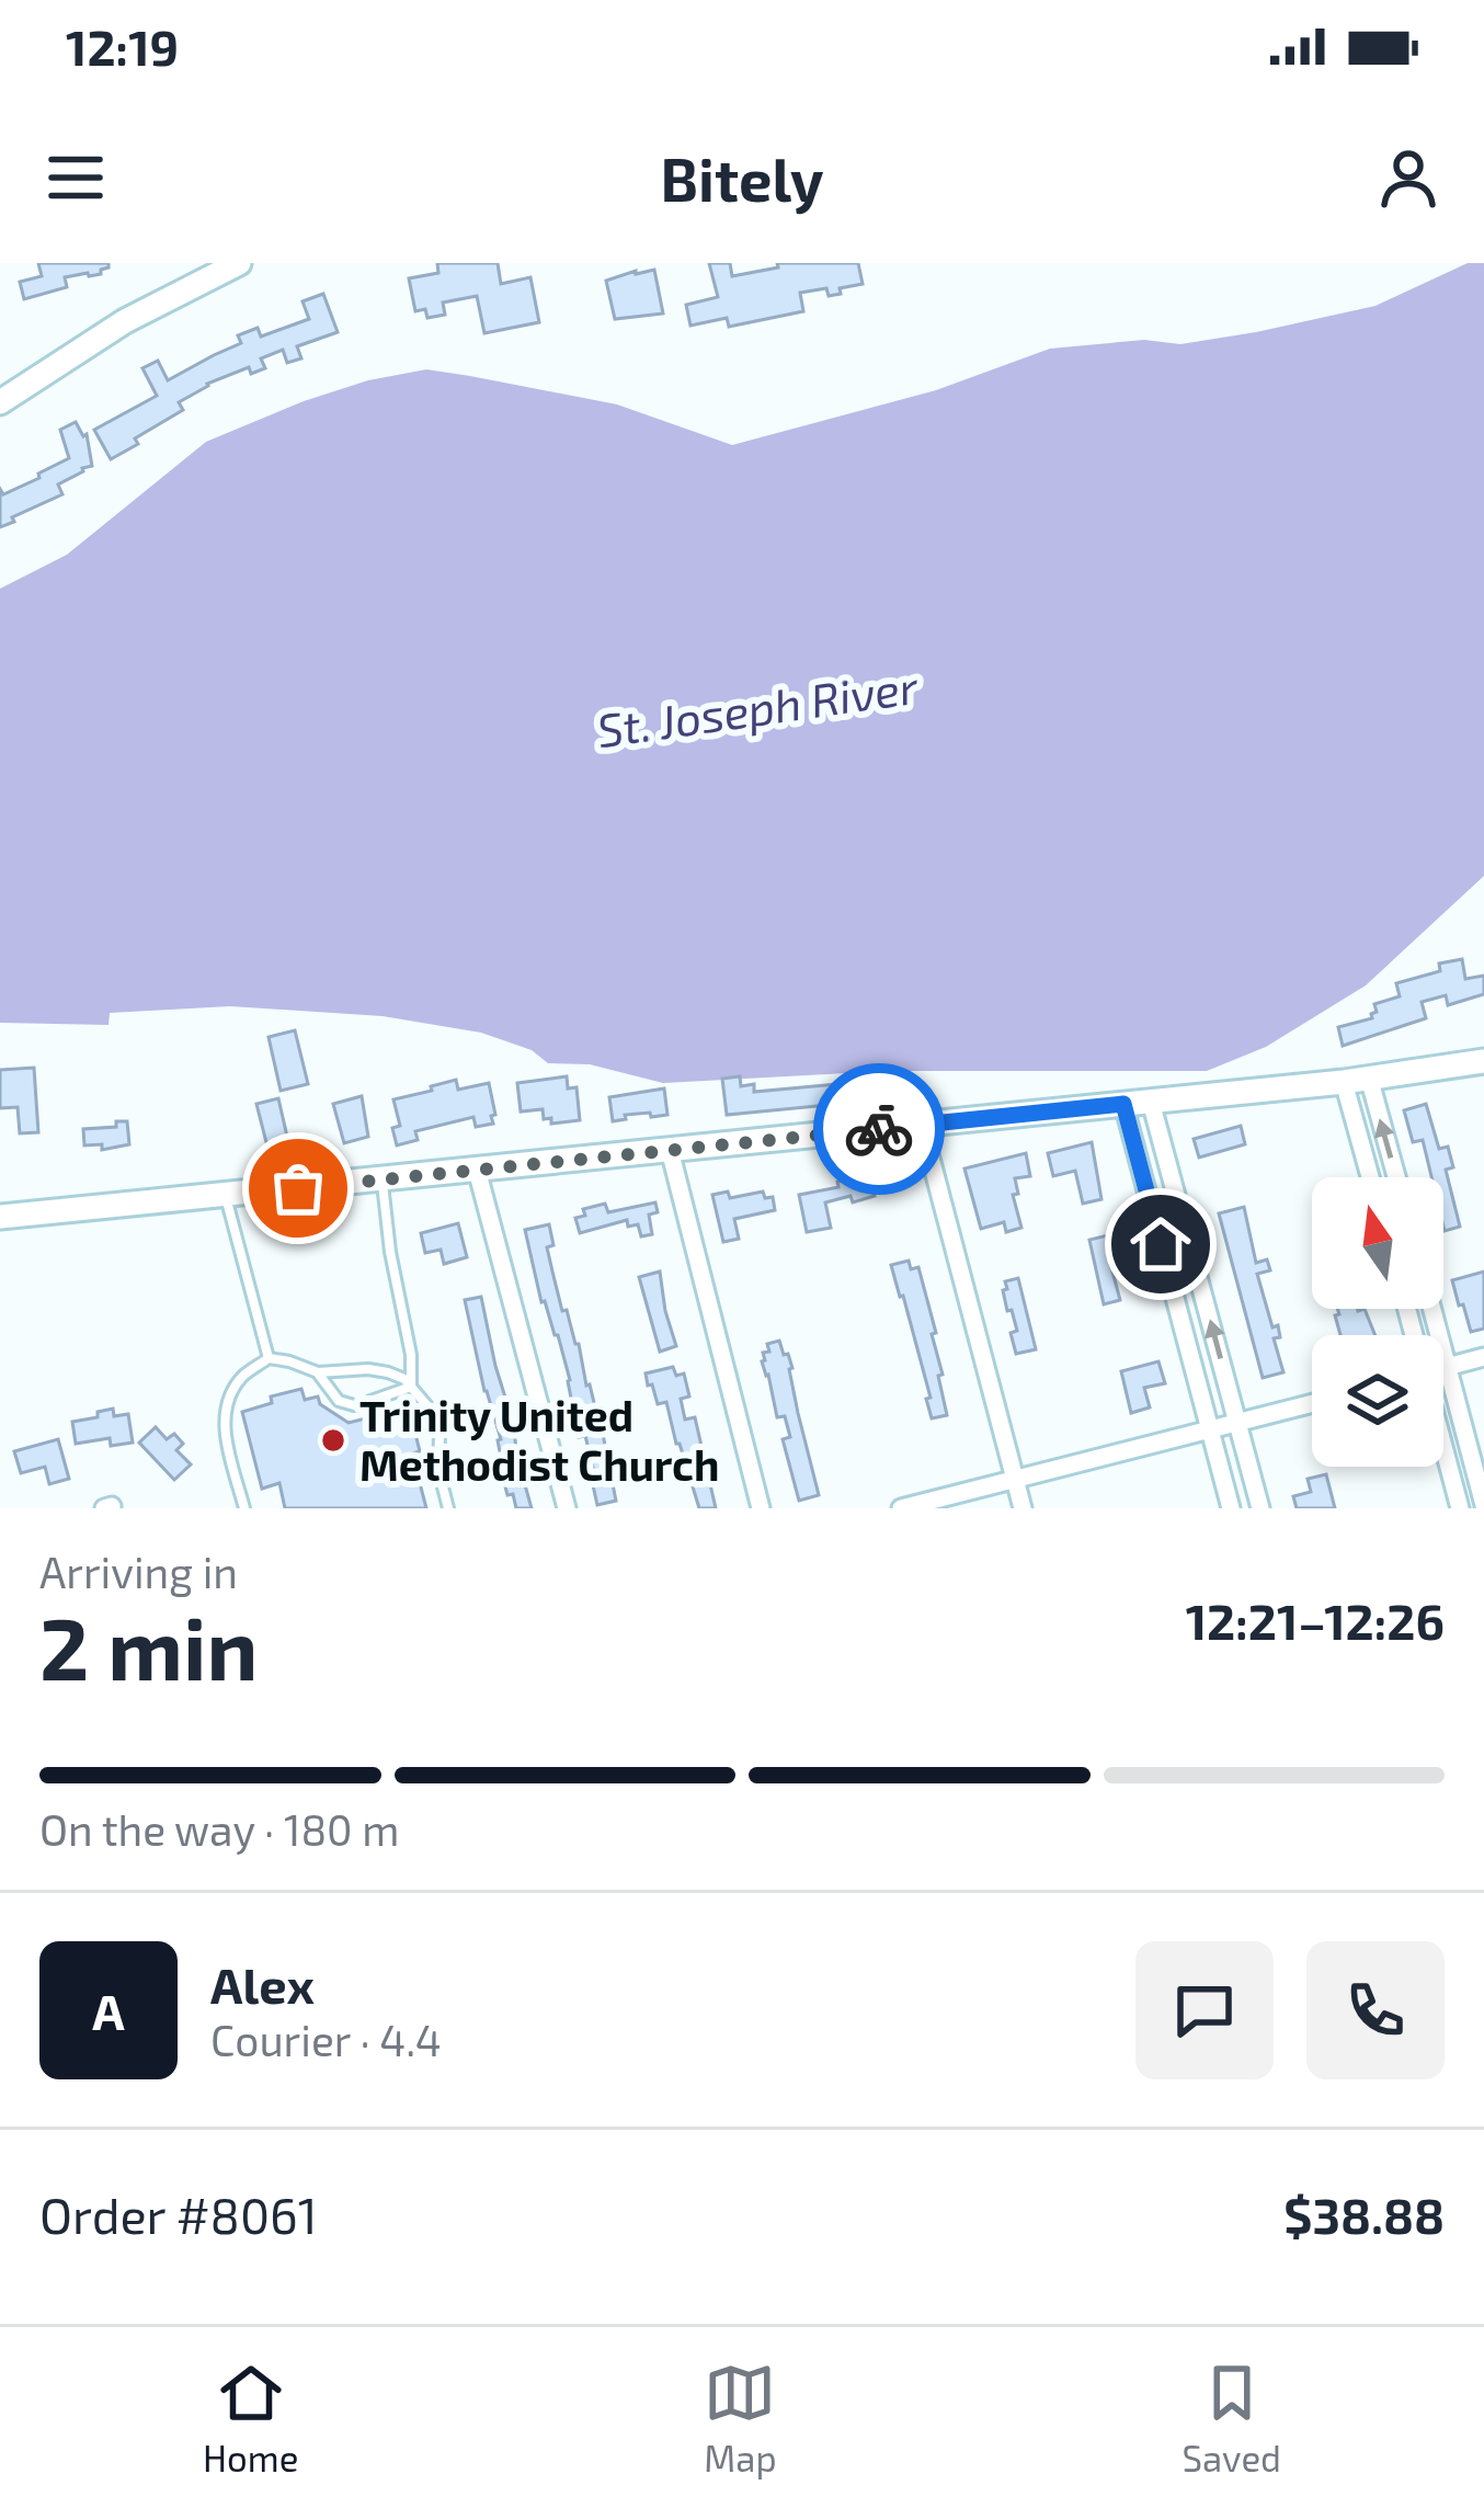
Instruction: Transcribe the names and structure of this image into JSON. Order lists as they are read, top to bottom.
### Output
{
  "water": ["St. Joseph River"],
  "places": ["Trinity United Methodist Church"],
  "north": "top",
  "page": {
    "status": "12:19",
    "header": "Bitely",
    "heading": ["2 min", "Arriving in", "12:21–12:26"],
    "panel": [
      "Alex",
      "Courier · 4.4",
      "Order #8061",
      "$38.88"
    ],
    "bar": "On the way · 180 m",
    "round": "A",
    "tabs": ["Home", "Map", "Saved"]
  }
}
